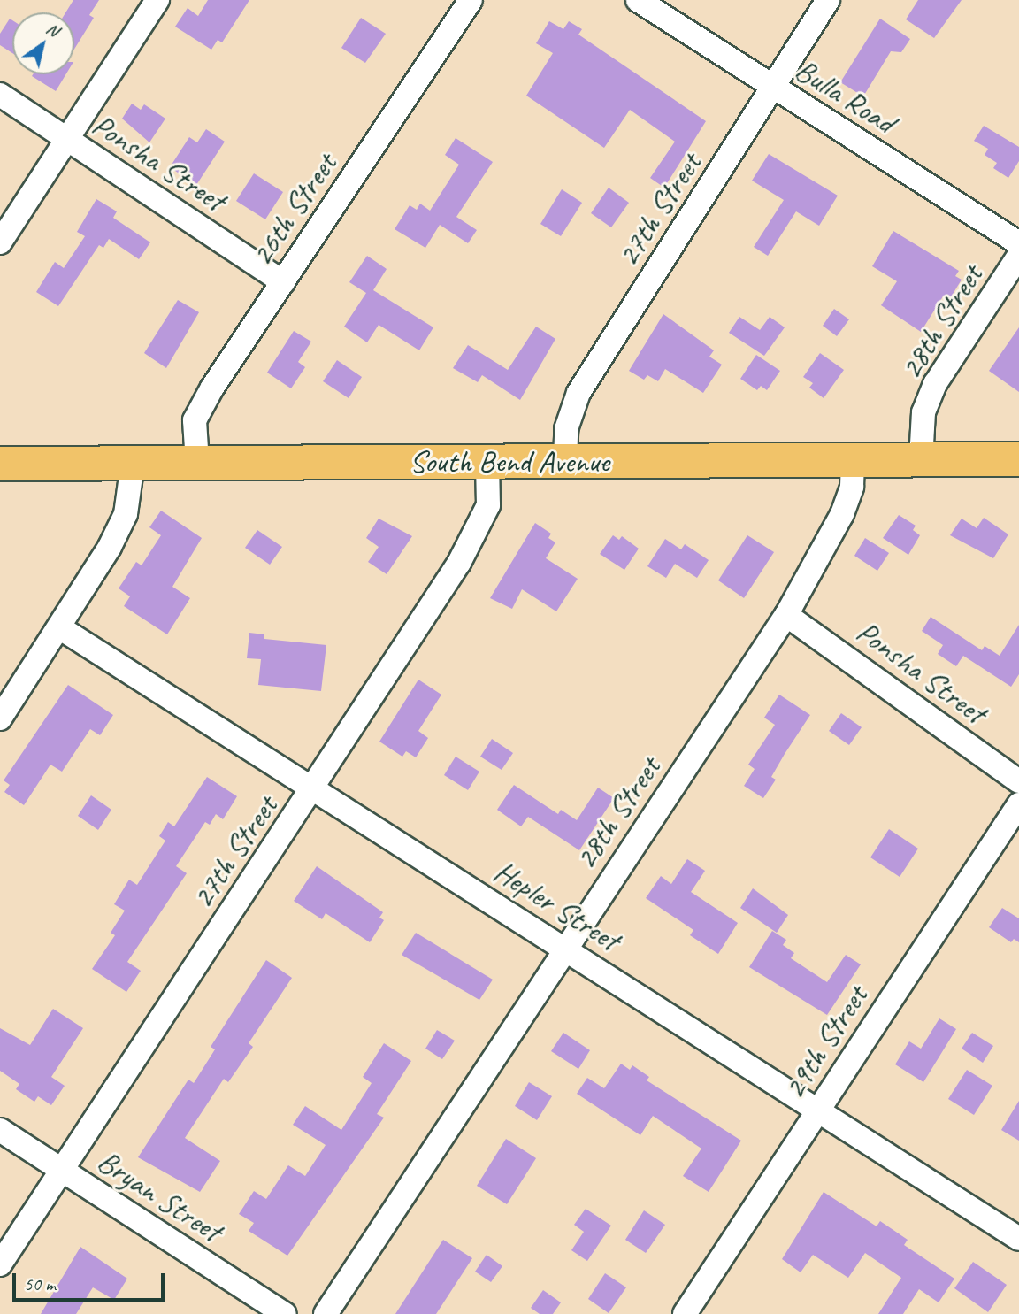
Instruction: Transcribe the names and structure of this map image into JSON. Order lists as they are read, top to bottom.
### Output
{
  "streets": {
    "main road": ["South Bend Avenue"],
    "street": [
      "Bulla Road",
      "Ponsha Street",
      "26th Street",
      "27th Street",
      "28th Street",
      "Hepler Street",
      "29th Street",
      "Bryan Street"
    ]
  },
  "crossings": [
    ["Bulla Road", "27th Street"],
    ["Ponsha Street", "26th Street"],
    ["Ponsha Street", "28th Street"],
    ["26th Street", "South Bend Avenue"],
    ["27th Street", "South Bend Avenue"],
    ["27th Street", "Hepler Street"],
    ["27th Street", "Bryan Street"],
    ["28th Street", "South Bend Avenue"],
    ["28th Street", "Hepler Street"],
    ["Hepler Street", "29th Street"]
  ],
  "scale_bar": "50 m",
  "north": "top right"
}
